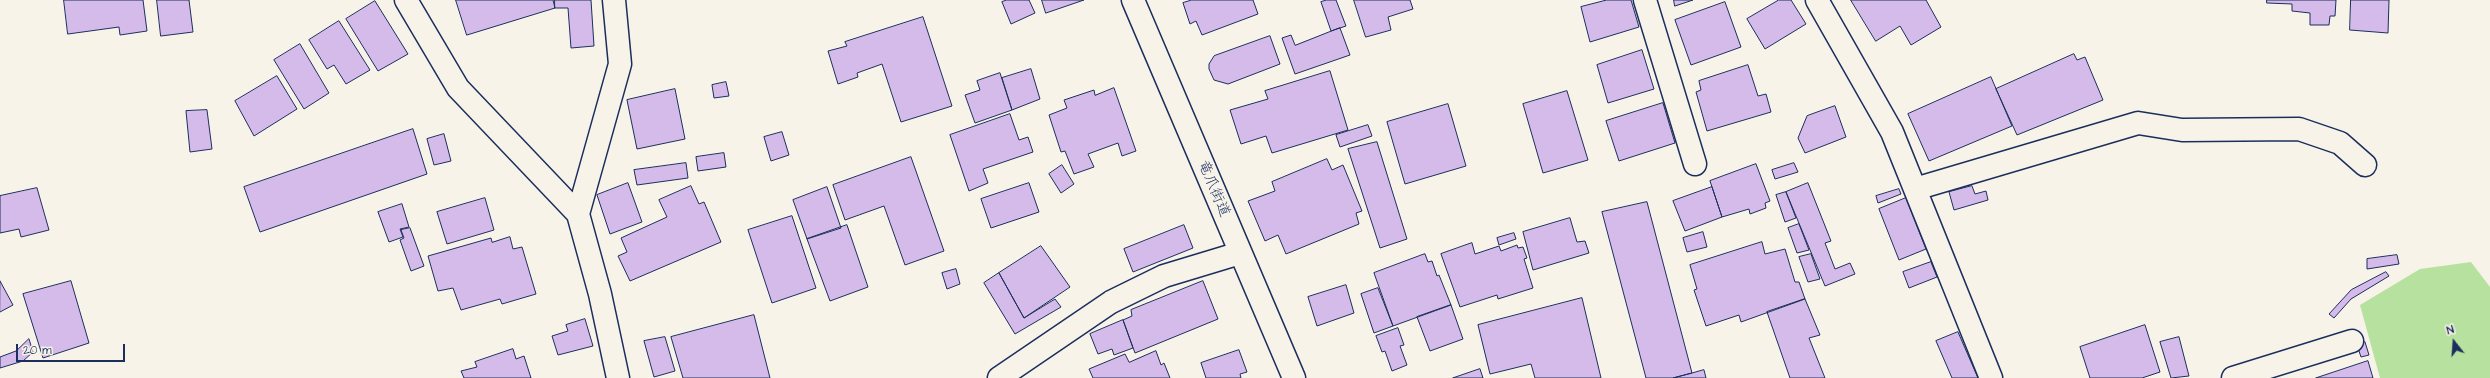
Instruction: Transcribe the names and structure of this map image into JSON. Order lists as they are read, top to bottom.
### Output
{
  "streets": {
    "street": ["竜爪街道"]
  },
  "scale_bar": "20 m",
  "north": "top"
}
